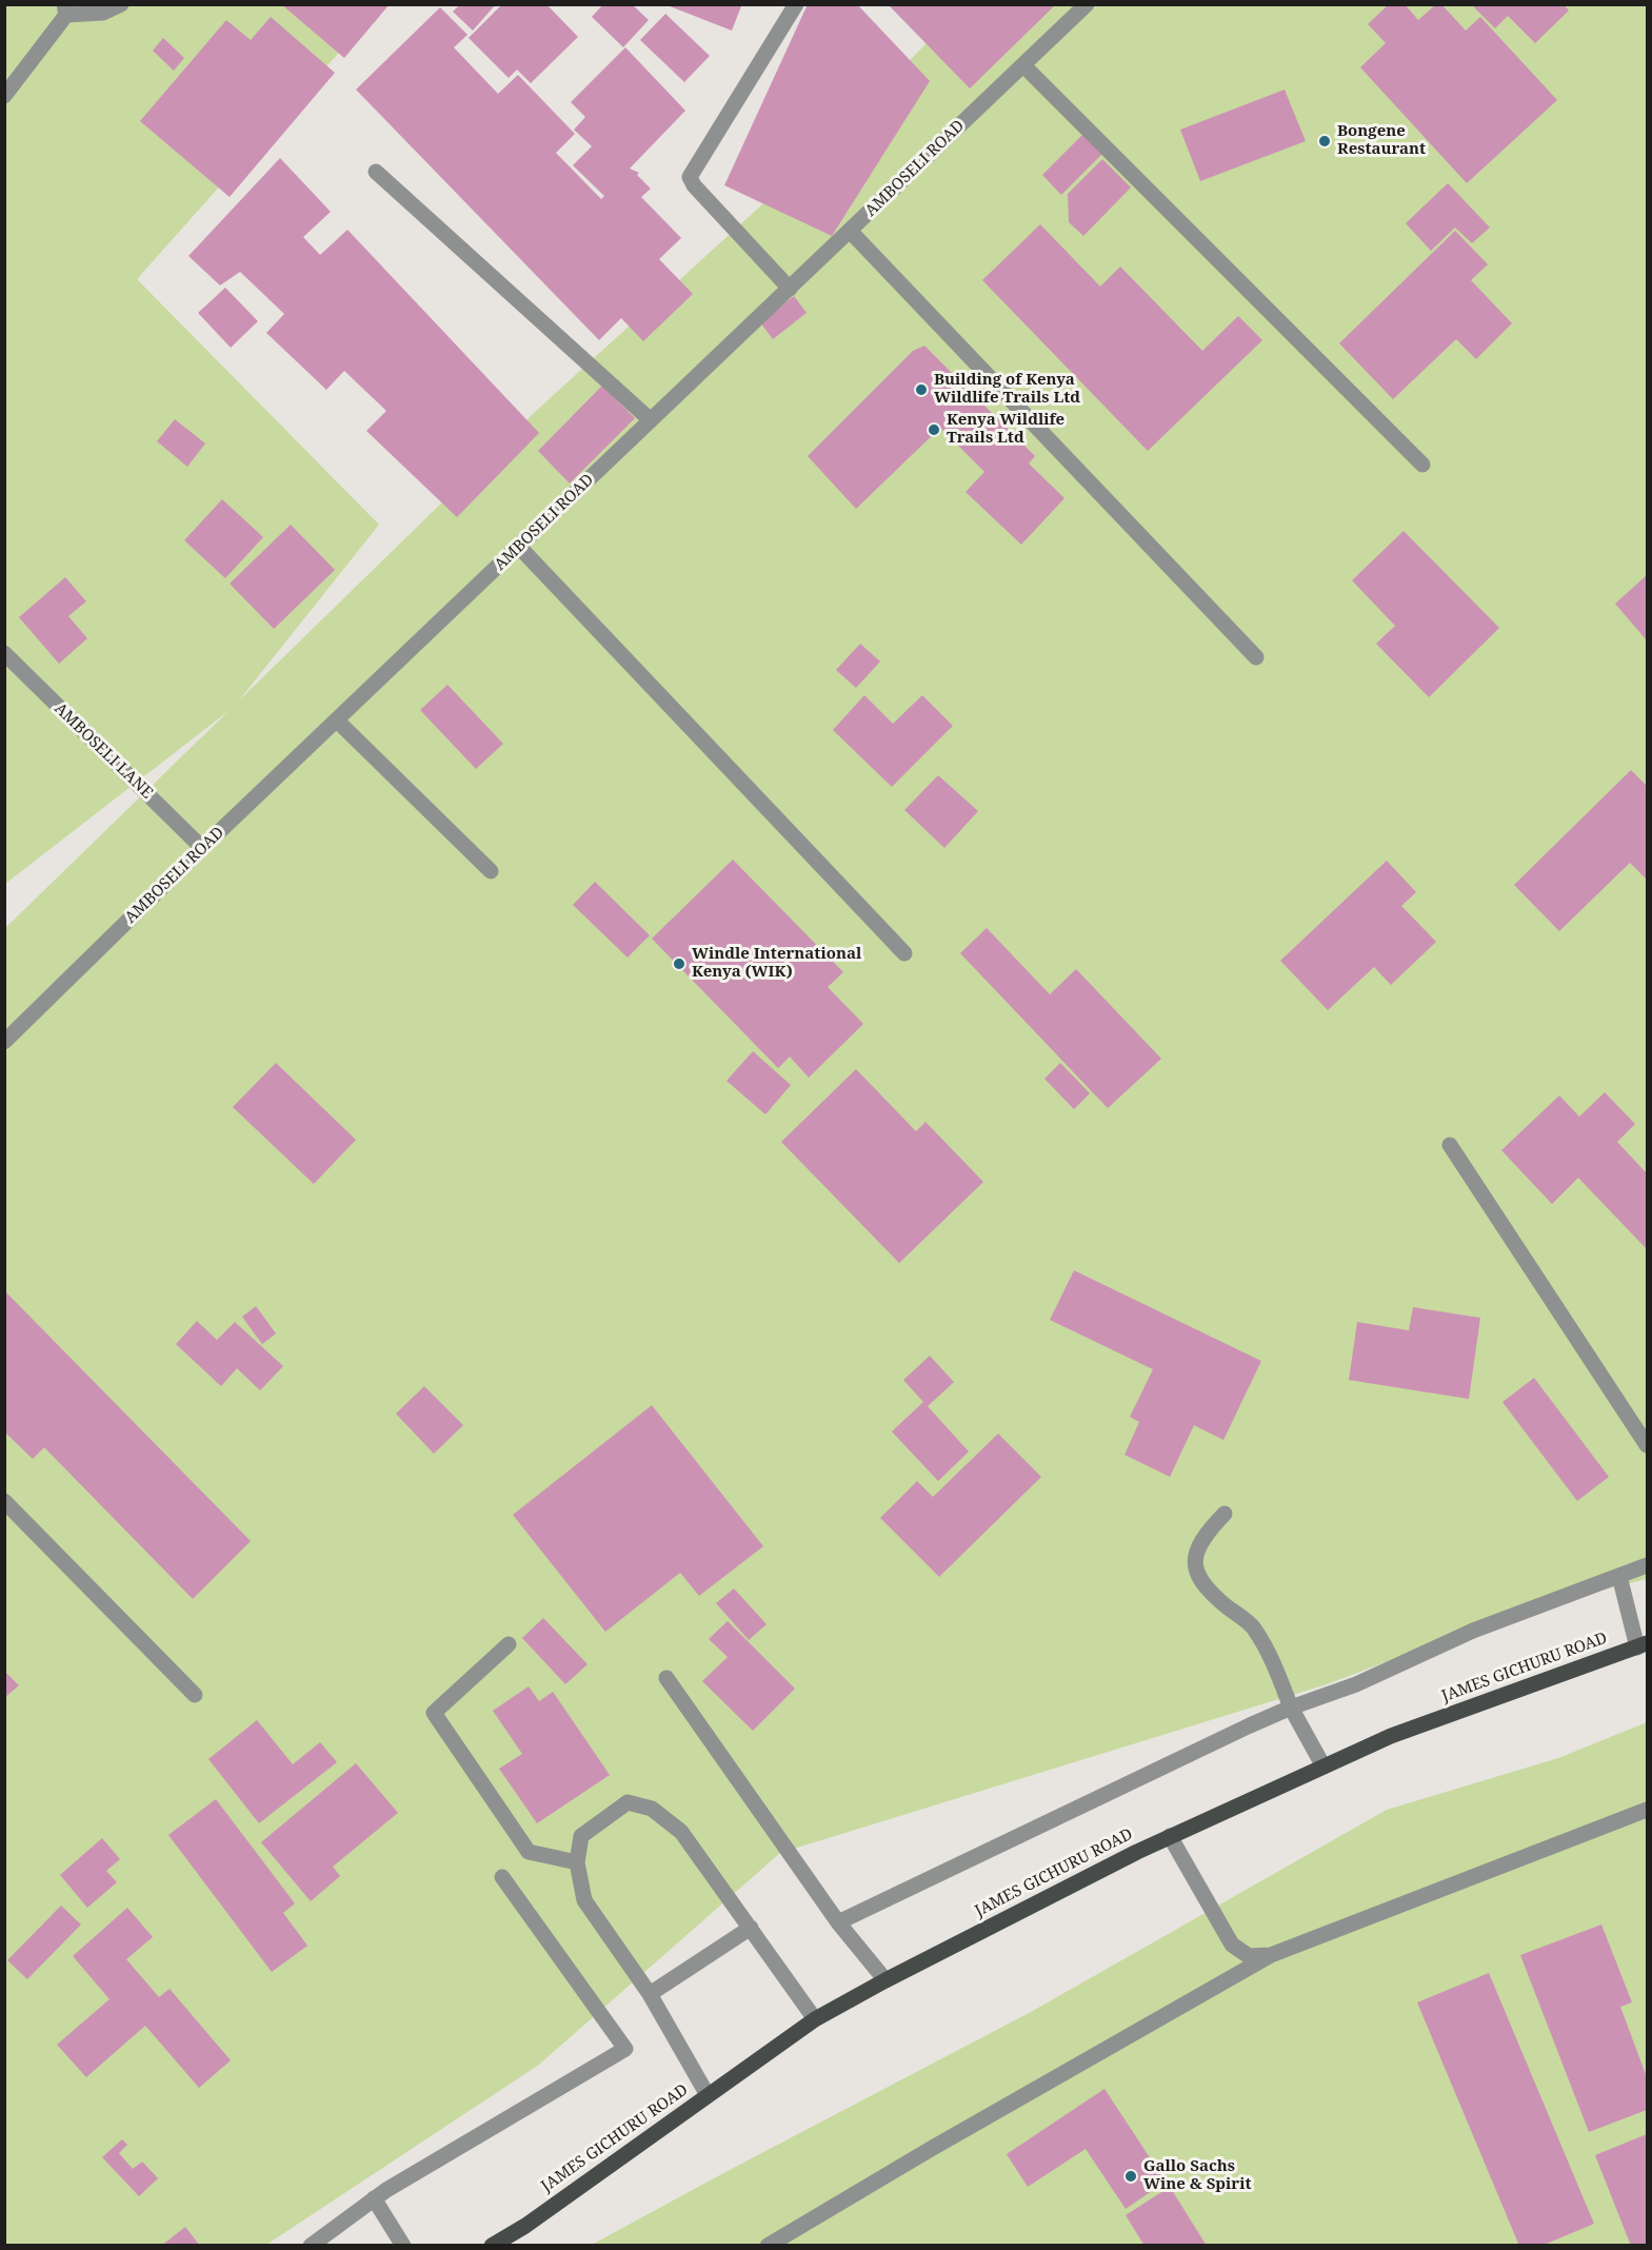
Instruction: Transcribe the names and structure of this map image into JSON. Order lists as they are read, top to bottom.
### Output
{
  "streets": {
    "main road": ["JAMES GICHURU ROAD"],
    "street": ["AMBOSELI ROAD", "AMBOSELI LANE"]
  },
  "crossings": [
    ["AMBOSELI ROAD", "AMBOSELI LANE"]
  ],
  "places": [
    "Bongene Restaurant",
    "Building of Kenya Wildlife Trails Ltd",
    "Kenya Wildlife Trails Ltd",
    "Windle International Kenya (WIK)",
    "Gallo Sachs Wine & Spirit"
  ]
}
